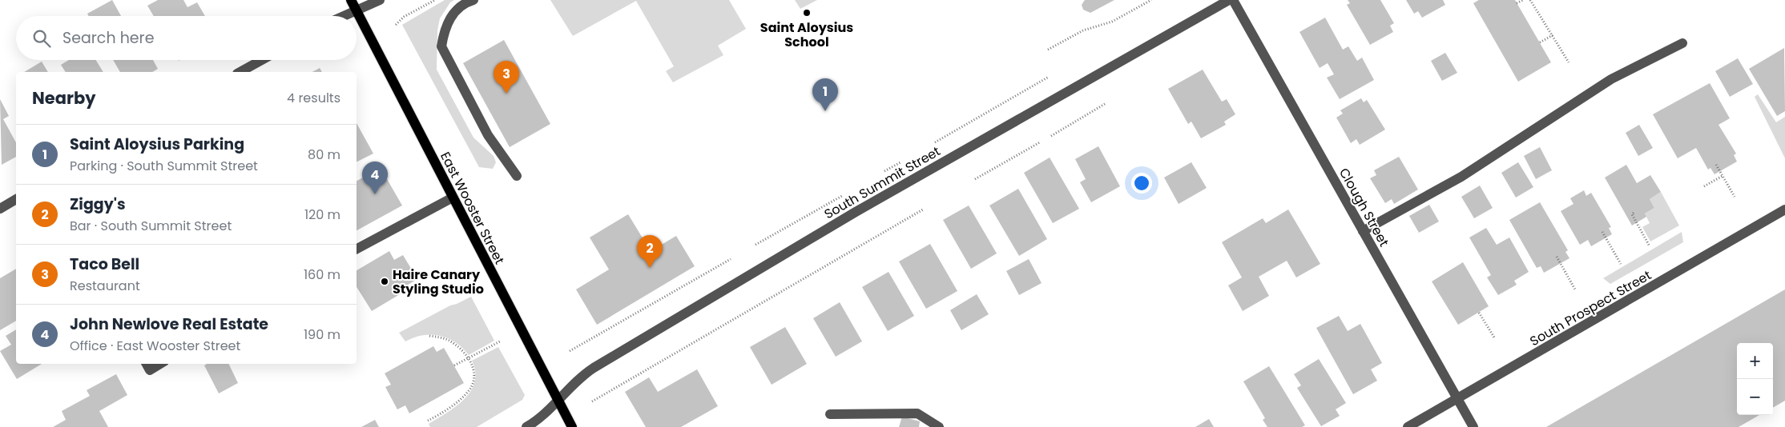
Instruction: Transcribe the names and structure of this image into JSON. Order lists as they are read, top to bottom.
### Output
{
  "streets": {
    "main road": ["East Wooster Street"],
    "street": ["South Summit Street", "Clough Street", "South Prospect Street"]
  },
  "crossings": [
    ["South Summit Street", "East Wooster Street"],
    ["Clough Street", "South Prospect Street"]
  ],
  "places": ["Saint Aloysius School", "Haire Canary Styling Studio"],
  "page": {
    "search": "Search here",
    "pins": [
      "3",
      "1",
      "4",
      "2"
    ],
    "heading": ["Nearby", "4 results"],
    "list": [
      {
        "mark": "1",
        "name": "Saint Aloysius Parking",
        "note": "Parking · South Summit Street",
        "value": "80 m"
      },
      {
        "mark": "2",
        "name": "Ziggy's",
        "note": "Bar · South Summit Street",
        "value": "120 m"
      },
      {
        "mark": "3",
        "name": "Taco Bell",
        "note": "Restaurant",
        "value": "160 m"
      },
      {
        "mark": "4",
        "name": "John Newlove Real Estate",
        "note": "Office · East Wooster Street",
        "value": "190 m"
      }
    ],
    "map_buttons": ["+", "−"]
  }
}
